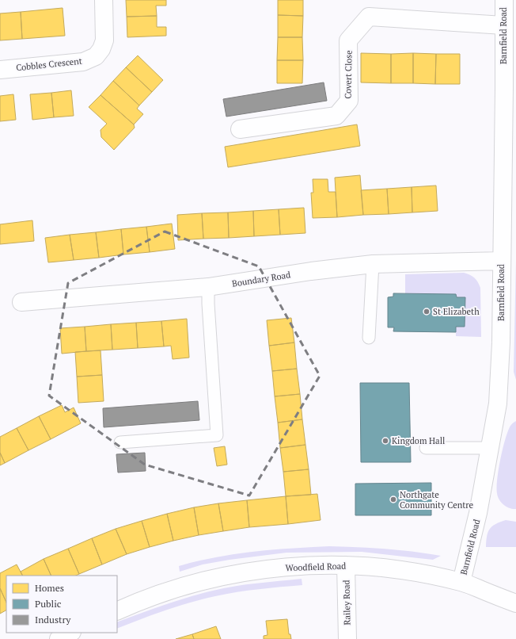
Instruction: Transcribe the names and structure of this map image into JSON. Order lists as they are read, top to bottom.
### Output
{
  "streets": {
    "street": [
      "Barnfield Road",
      "Cobbles Crescent",
      "Covert Close",
      "Boundary Road",
      "Woodfield Road",
      "Railey Road"
    ]
  },
  "crossings": [
    ["Barnfield Road", "Covert Close"],
    ["Barnfield Road", "Boundary Road"],
    ["Barnfield Road", "Woodfield Road"],
    ["Woodfield Road", "Railey Road"]
  ],
  "places": ["St Elizabeth", "Kingdom Hall", "Northgate Community Centre"],
  "legend": ["Homes", "Public", "Industry"]
}
